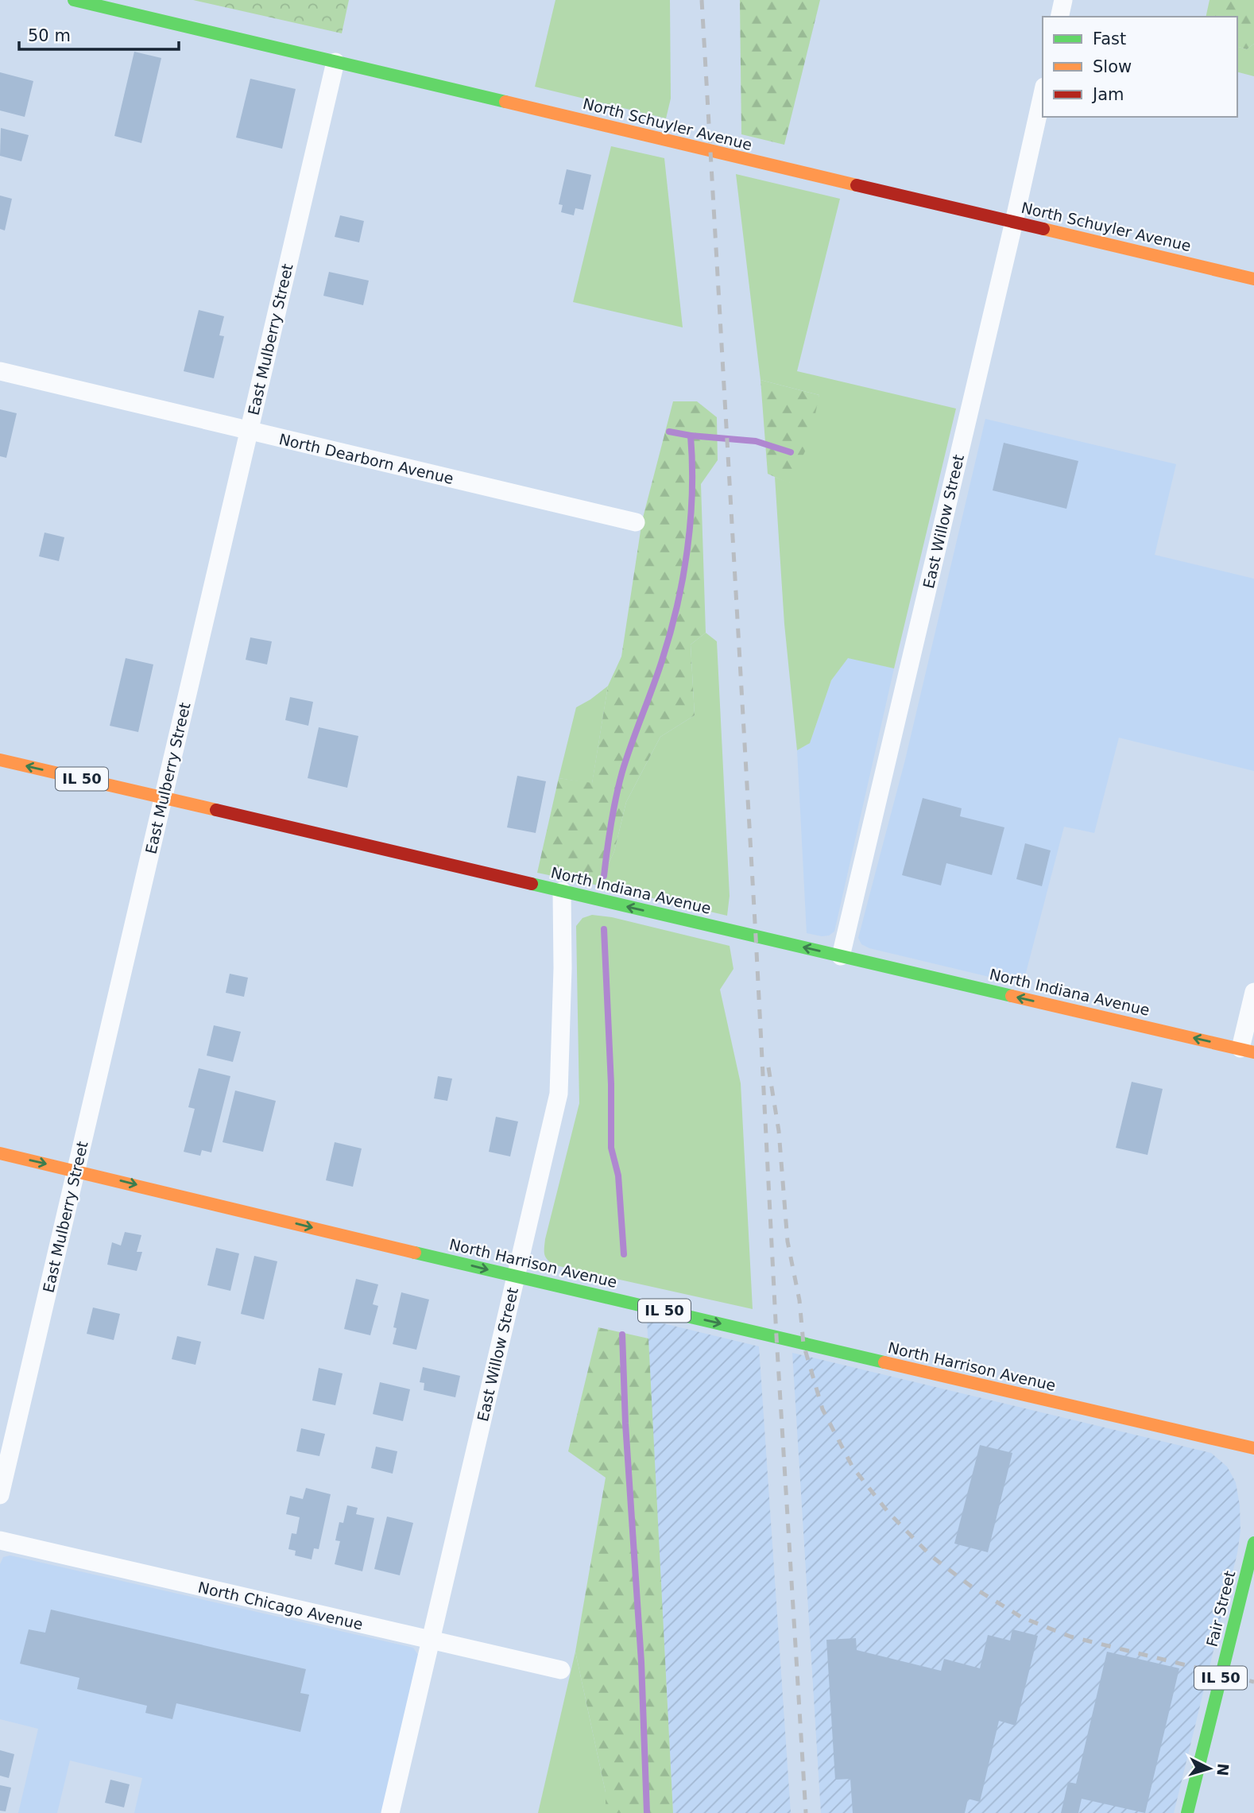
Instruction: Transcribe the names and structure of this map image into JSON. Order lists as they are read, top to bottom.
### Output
{
  "streets": {
    "main road": [
      "North Schuyler Avenue",
      "IL 50",
      "North Indiana Avenue",
      "North Harrison Avenue",
      "Fair Street"
    ],
    "street": [
      "East Mulberry Street",
      "North Dearborn Avenue",
      "East Willow Street",
      "North Chicago Avenue"
    ]
  },
  "crossings": [
    ["North Schuyler Avenue", "East Mulberry Street"],
    ["North Schuyler Avenue", "East Willow Street"],
    ["East Mulberry Street", "North Dearborn Avenue"],
    ["East Mulberry Street", "North Indiana Avenue"],
    ["East Mulberry Street", "North Harrison Avenue"],
    ["East Willow Street", "North Indiana Avenue"],
    ["East Willow Street", "North Harrison Avenue"],
    ["East Willow Street", "North Chicago Avenue"]
  ],
  "one_way": ["North Indiana Avenue", "North Harrison Avenue"],
  "legend": ["Fast", "Slow", "Jam"],
  "scale_bar": "50 m",
  "north": "right"
}
